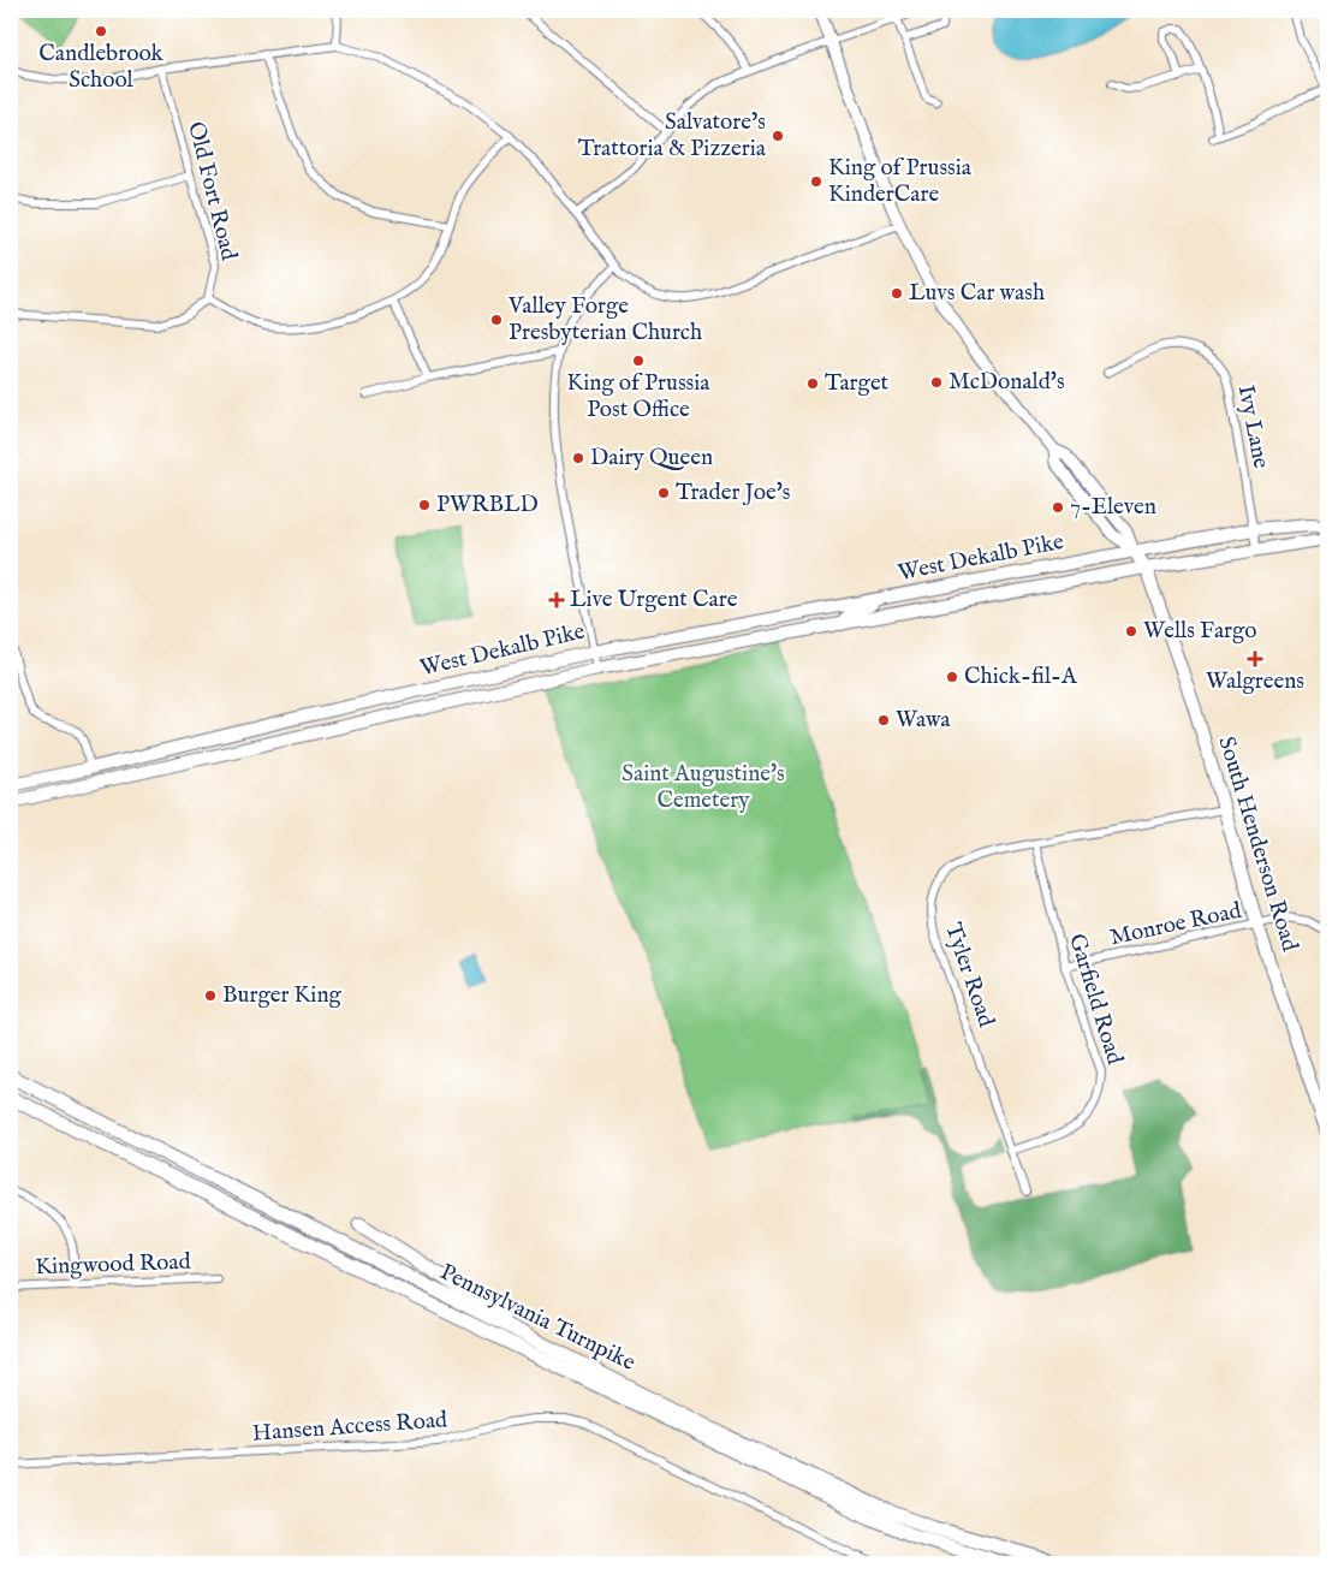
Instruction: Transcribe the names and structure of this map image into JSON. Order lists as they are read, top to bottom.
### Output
{
  "streets": {
    "highway": ["Pennsylvania Turnpike"],
    "main road": ["West Dekalb Pike", "South Henderson Road"],
    "street": [
      "Old Fort Road",
      "Ivy Lane",
      "Monroe Road",
      "Tyler Road",
      "Garfield Road",
      "Kingwood Road",
      "Hansen Access Road"
    ]
  },
  "crossings": [
    ["Ivy Lane", "West Dekalb Pike"],
    ["West Dekalb Pike", "South Henderson Road"],
    ["South Henderson Road", "Monroe Road"],
    ["South Henderson Road", "Tyler Road"],
    ["Monroe Road", "Garfield Road"],
    ["Tyler Road", "Garfield Road"]
  ],
  "parks": ["Saint Augustine's Cemetery"],
  "places": {
    "other": [
      "Candlebrook School",
      "Salvatore’s Trattoria & Pizzeria",
      "King of Prussia KinderCare",
      "Luvs Car wash",
      "Valley Forge Presbyterian Church",
      "King of Prussia Post Office",
      "McDonald's",
      "Target",
      "Dairy Queen",
      "Trader Joe's",
      "PWRBLD",
      "7-Eleven",
      "Wells Fargo",
      "Chick-fil-A",
      "Wawa",
      "Burger King"
    ],
    "health": ["Live Urgent Care", "Walgreens"]
  }
}
